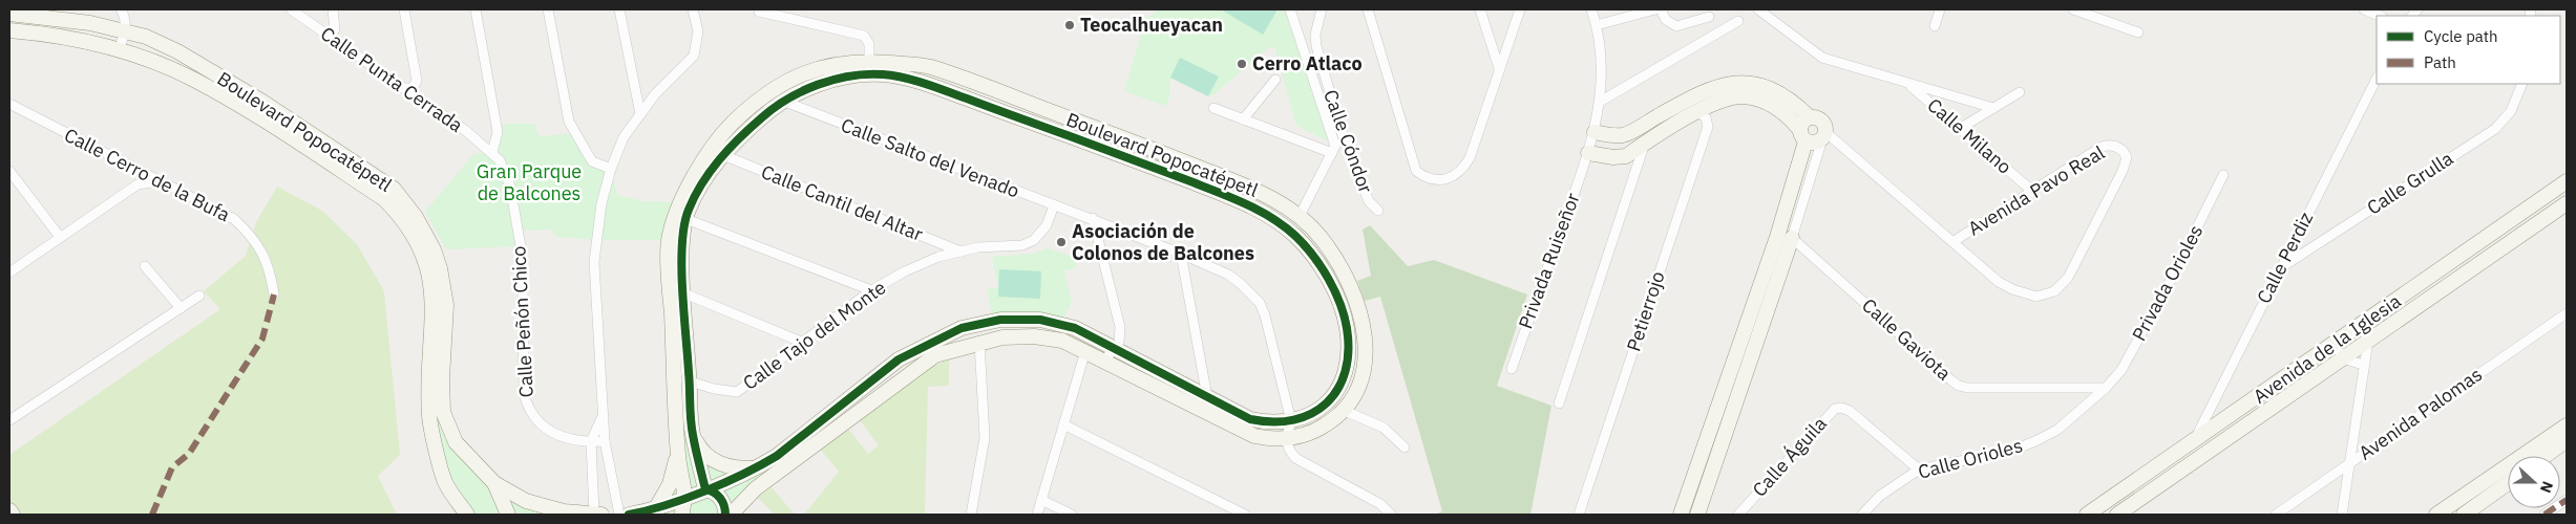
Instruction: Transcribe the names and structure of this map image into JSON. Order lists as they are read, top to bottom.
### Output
{
  "streets": {
    "street": [
      "Calle Punta Cerrada",
      "Boulevard Popocatépetl",
      "Calle Milano",
      "Calle Cóndor",
      "Calle Salto del Venado",
      "Calle Cerro de la Bufa",
      "Calle Grulla",
      "Avenida Pavo Real",
      "Calle Cantil del Altar",
      "Calle Perdiz",
      "Privada Ruiseñor",
      "Privada Orioles",
      "Petierrojo",
      "Calle Peñón Chico",
      "Calle Tajo del Monte",
      "Calle Gaviota",
      "Avenida de la Iglesia",
      "Avenida Palomas",
      "Calle Águila",
      "Calle Orioles"
    ]
  },
  "crossings": [
    ["Calle Punta Cerrada", "Calle Peñón Chico"],
    ["Boulevard Popocatépetl", "Calle Salto del Venado"],
    ["Boulevard Popocatépetl", "Calle Cantil del Altar"],
    ["Boulevard Popocatépetl", "Calle Tajo del Monte"],
    ["Calle Milano", "Avenida Pavo Real"],
    ["Calle Salto del Venado", "Calle Tajo del Monte"],
    ["Calle Grulla", "Calle Perdiz"],
    ["Calle Cantil del Altar", "Calle Tajo del Monte"],
    ["Calle Perdiz", "Avenida de la Iglesia"],
    ["Privada Orioles", "Calle Gaviota"],
    ["Privada Orioles", "Calle Orioles"],
    ["Calle Gaviota", "Calle Orioles"],
    ["Calle Águila", "Calle Orioles"]
  ],
  "parks": ["Gran Parque de Balcones"],
  "places": ["Teocalhueyacan", "Cerro Atlaco", "Asociación de Colonos de Balcones"],
  "legend": ["Cycle path", "Path"],
  "north": "right"
}
